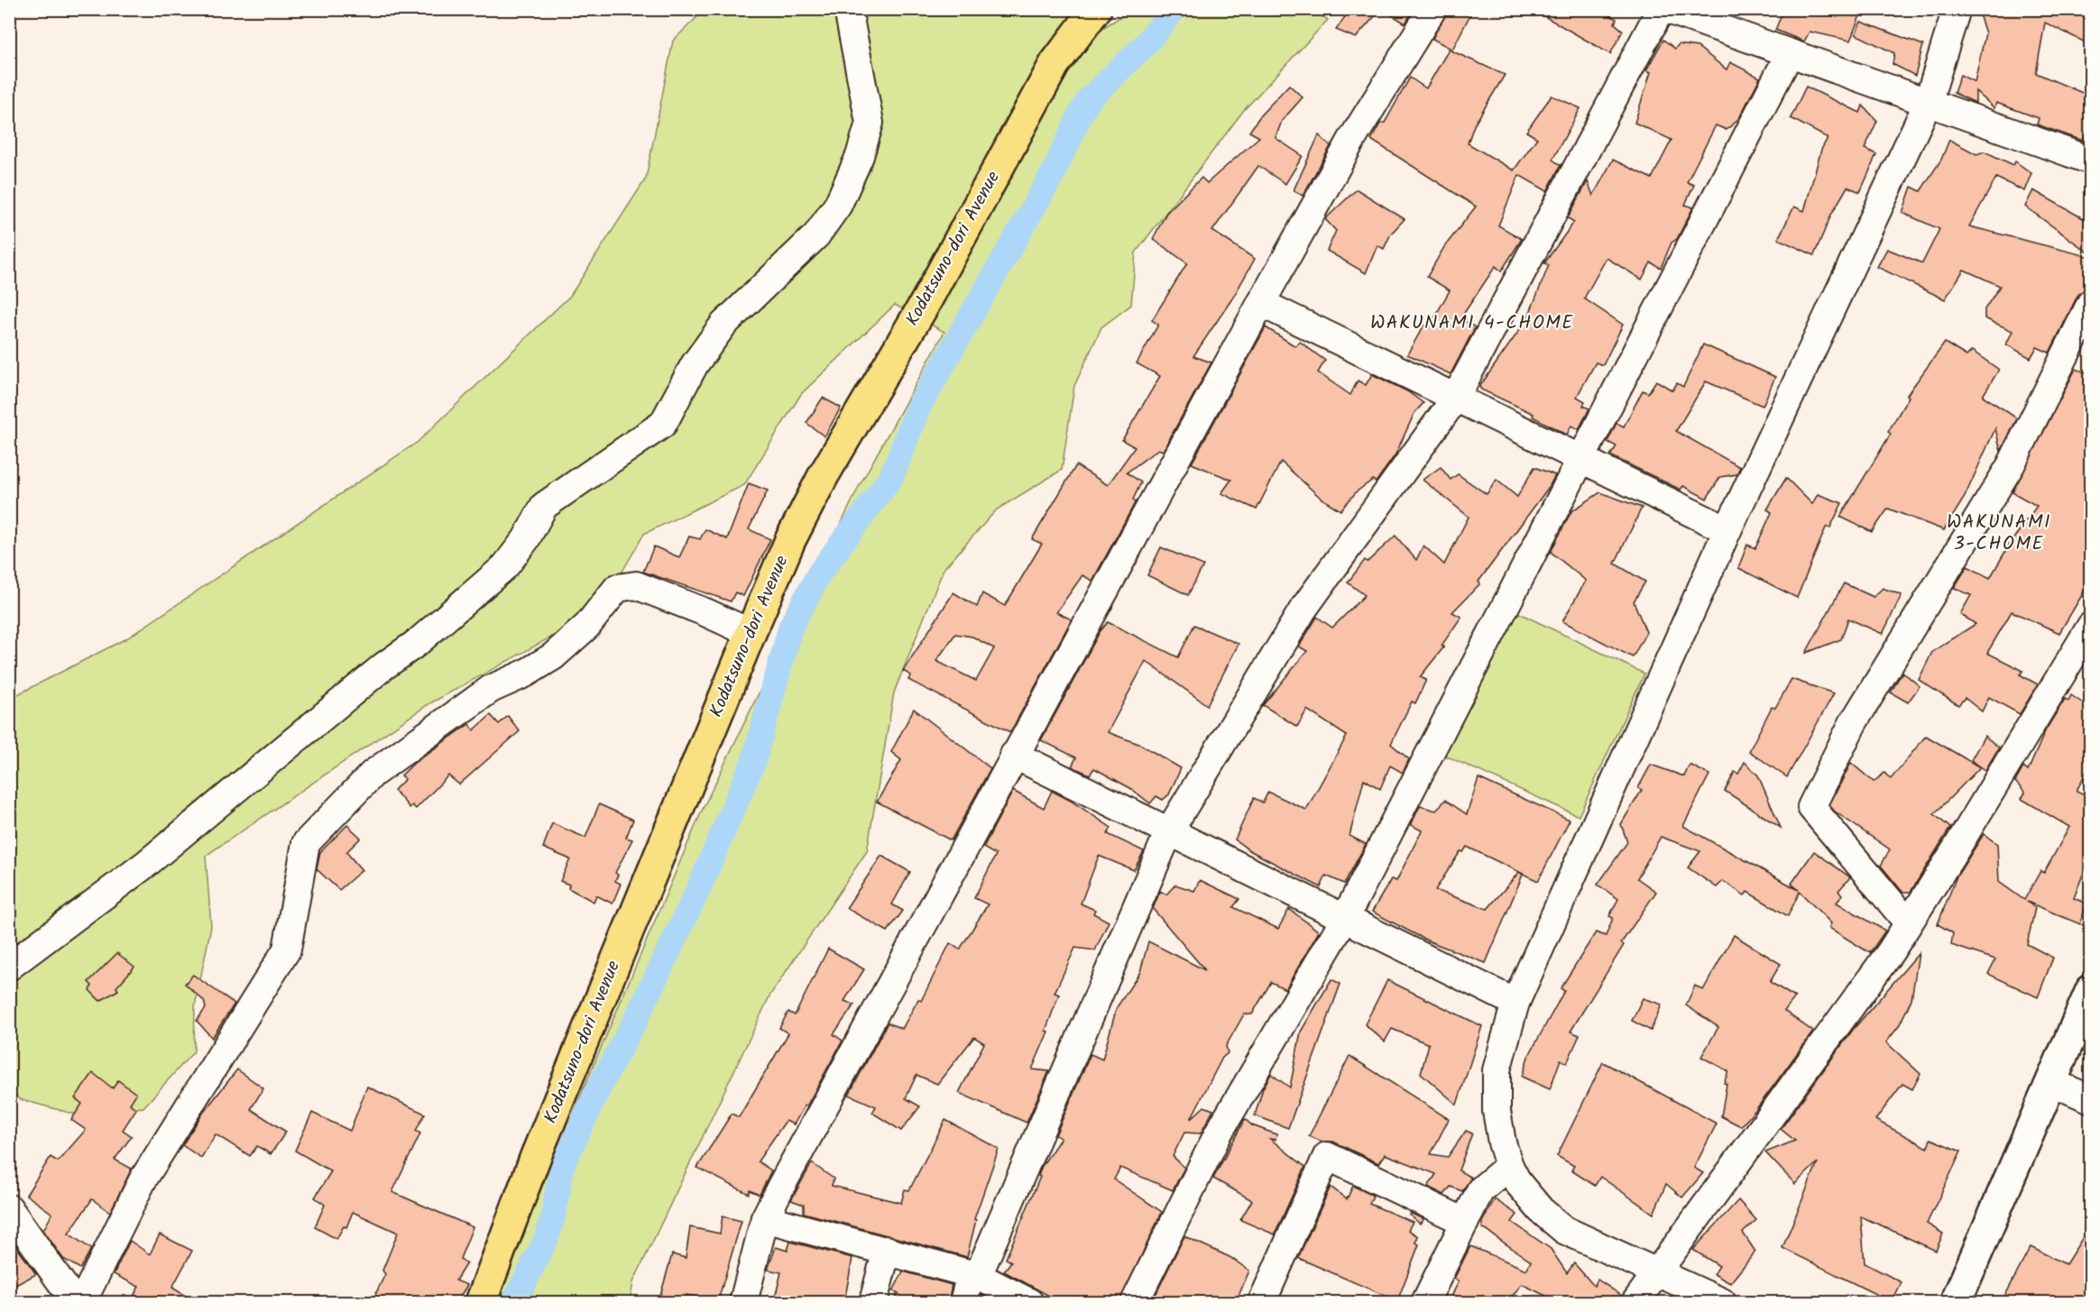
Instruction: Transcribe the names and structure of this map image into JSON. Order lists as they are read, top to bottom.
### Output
{
  "streets": {
    "main road": ["Kodatsuno-dori Avenue"]
  },
  "districts": ["WAKUNAMI 4-CHOME", "WAKUNAMI 3-CHOME"]
}
